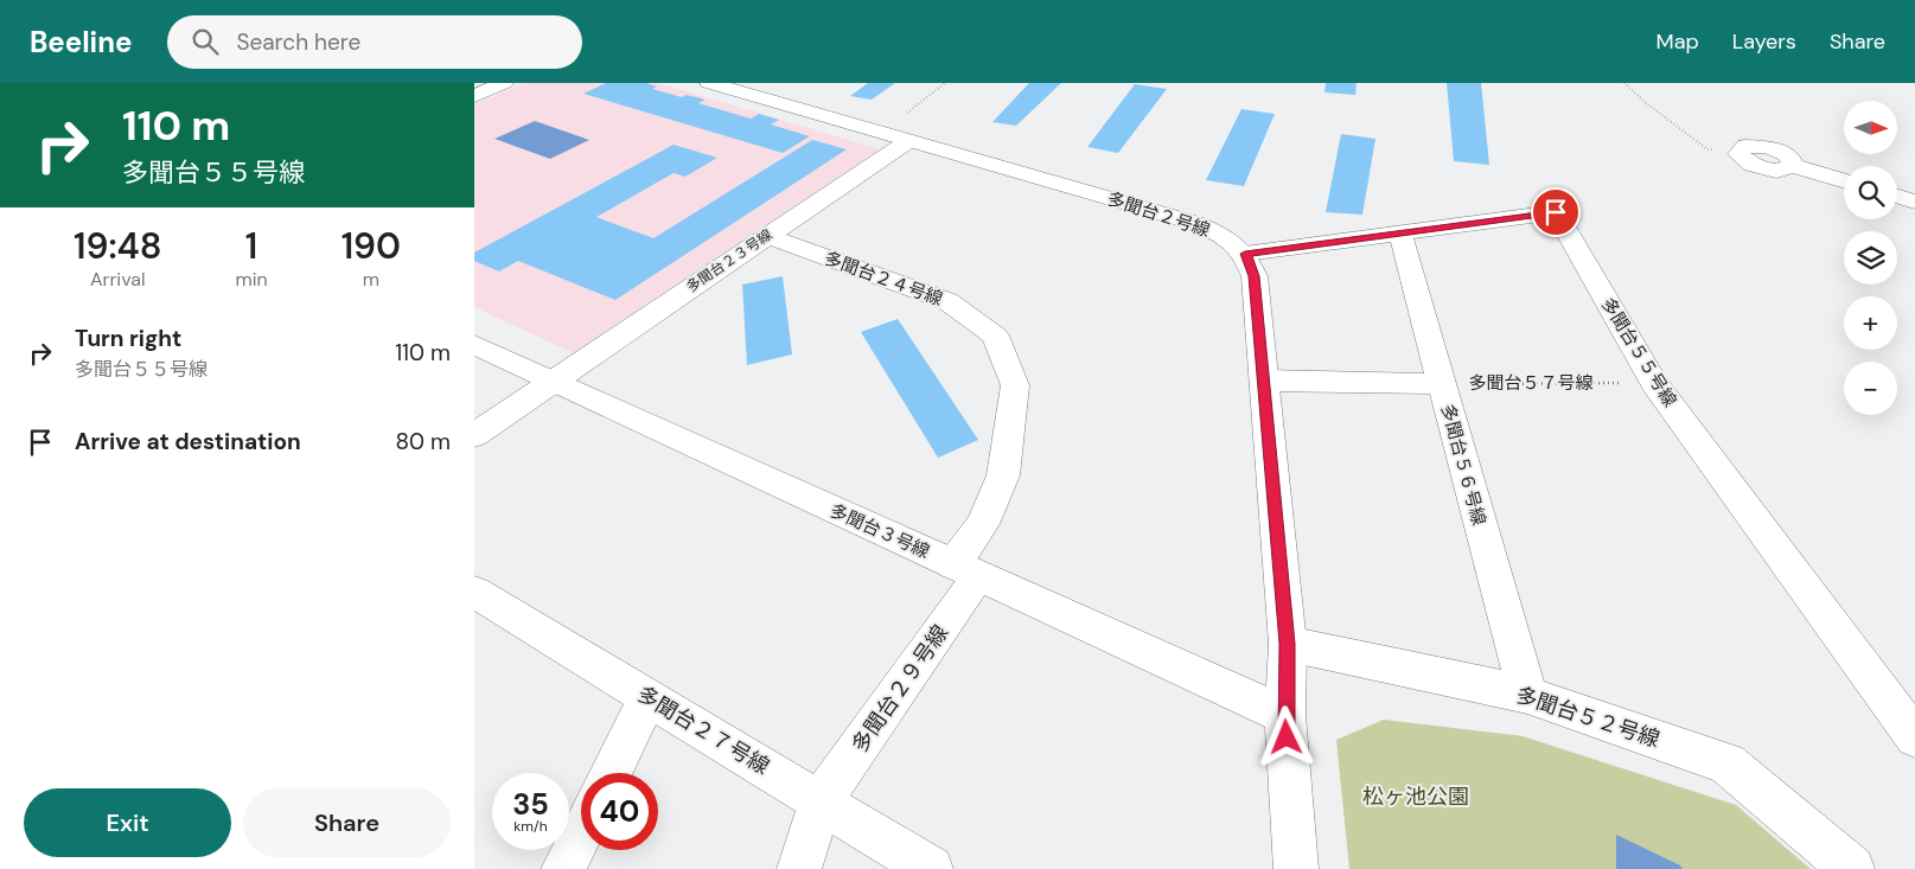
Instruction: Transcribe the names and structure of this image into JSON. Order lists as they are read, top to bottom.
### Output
{
  "streets": {
    "street": [
      "多聞台２号線",
      "多聞台２３号線",
      "多聞台２４号線",
      "多聞台５５号線",
      "多聞台５６号線",
      "多聞台３号線",
      "多聞台２９号線",
      "多聞台５２号線",
      "多聞台２７号線"
    ],
    "path": ["多聞台５７号線"]
  },
  "crossings": [
    ["多聞台２号線", "多聞台２３号線"],
    ["多聞台２号線", "多聞台５５号線"],
    ["多聞台２３号線", "多聞台２４号線"],
    ["多聞台２３号線", "多聞台３号線"],
    ["多聞台２４号線", "多聞台３号線"],
    ["多聞台２４号線", "多聞台２９号線"],
    ["多聞台５５号線", "多聞台５７号線"],
    ["多聞台５５号線", "多聞台５６号線"],
    ["多聞台５７号線", "多聞台５６号線"],
    ["多聞台５６号線", "多聞台５２号線"],
    ["多聞台３号線", "多聞台２９号線"],
    ["多聞台２９号線", "多聞台２７号線"]
  ],
  "parks": ["松ヶ池公園"],
  "north": "right",
  "page": {
    "header": "Beeline",
    "search": "Search here",
    "nav": ["Map", "Layers", "Share"],
    "turn": ["110 m", "多聞台５５号線"],
    "map_buttons": ["+", "−"],
    "eta": [
      "19:48",
      "Arrival",
      "1",
      "min",
      "190",
      "m"
    ],
    "list": [
      {
        "name": "Turn right",
        "note": "多聞台５５号線",
        "value": "110 m"
      },
      {
        "name": "Arrive at destination",
        "value": "80 m"
      }
    ],
    "speed": "35 km/h",
    "limit": "40",
    "buttons": ["Exit", "Share"]
  }
}
